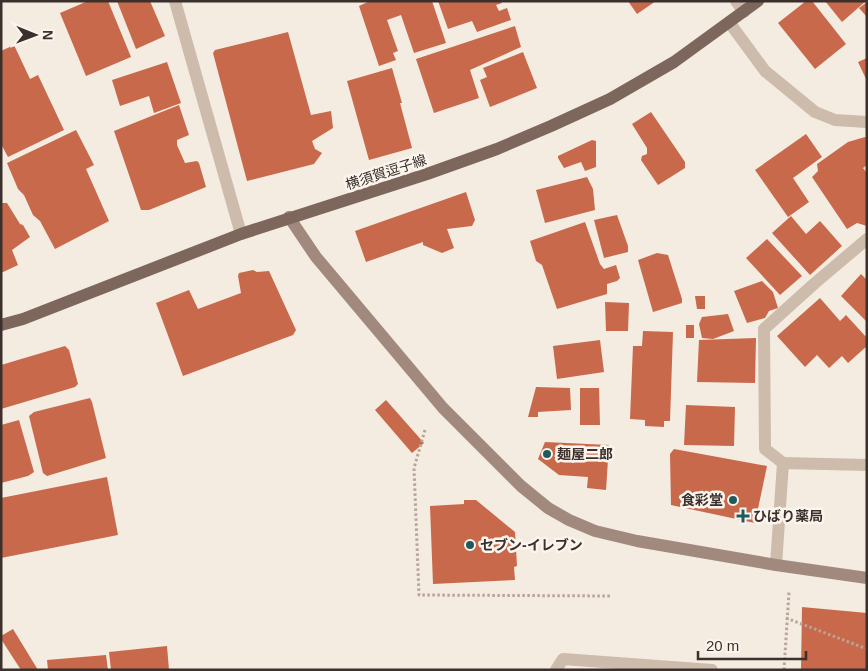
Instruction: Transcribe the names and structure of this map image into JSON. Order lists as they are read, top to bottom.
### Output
{
  "streets": {
    "main road": ["横須賀逗子線"]
  },
  "places": {
    "other": ["麺屋二郎", "食彩堂", "セブン-イレブン"],
    "health": ["ひばり薬局"]
  },
  "scale_bar": "20 m",
  "north": "right"
}
